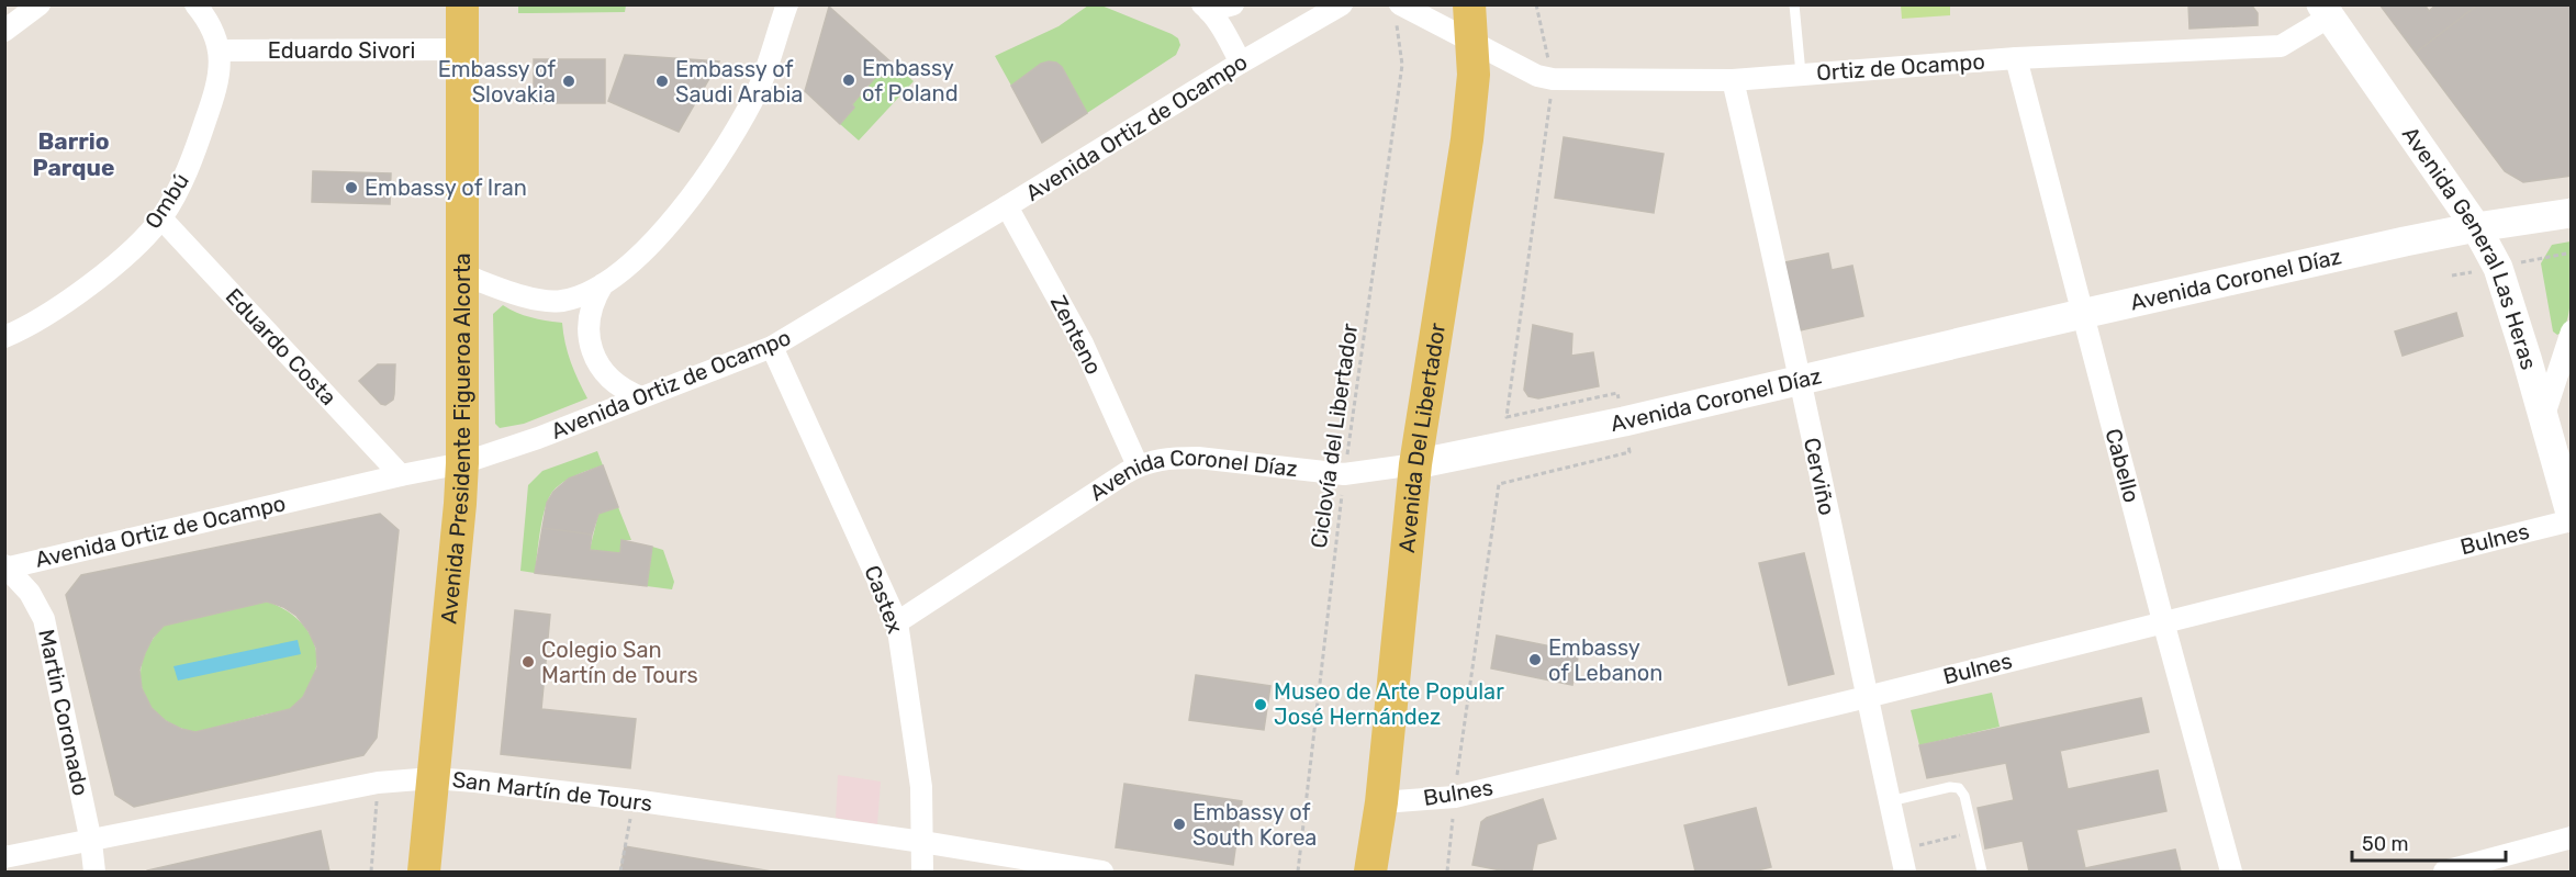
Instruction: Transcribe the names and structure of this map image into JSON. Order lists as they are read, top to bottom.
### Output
{
  "streets": {
    "main road": [
      "Avenida General Las Heras",
      "Avenida Coronel Díaz",
      "Avenida Del Libertador",
      "Avenida Presidente Figueroa Alcorta"
    ],
    "street": [
      "Eduardo Sivori",
      "Ortiz de Ocampo",
      "Avenida Ortiz de Ocampo",
      "Ombú",
      "Zenteno",
      "Eduardo Costa",
      "Cabello",
      "Cerviño",
      "Bulnes",
      "Castex",
      "Martin Coronado",
      "San Martín de Tours"
    ],
    "path": ["Ciclovía del Libertador"]
  },
  "crossings": [
    ["Eduardo Sivori", "Ombú"],
    ["Eduardo Sivori", "Avenida Presidente Figueroa Alcorta"],
    ["Ortiz de Ocampo", "Avenida General Las Heras"],
    ["Ortiz de Ocampo", "Avenida Del Libertador"],
    ["Ortiz de Ocampo", "Cabello"],
    ["Ortiz de Ocampo", "Cerviño"],
    ["Avenida Ortiz de Ocampo", "Zenteno"],
    ["Avenida Ortiz de Ocampo", "Eduardo Costa"],
    ["Avenida Ortiz de Ocampo", "Avenida Presidente Figueroa Alcorta"],
    ["Avenida Ortiz de Ocampo", "Castex"],
    ["Avenida Ortiz de Ocampo", "Martin Coronado"],
    ["Ombú", "Eduardo Costa"],
    ["Avenida General Las Heras", "Avenida Coronel Díaz"],
    ["Avenida General Las Heras", "Bulnes"],
    ["Avenida Coronel Díaz", "Zenteno"],
    ["Avenida Coronel Díaz", "Ciclovía del Libertador"],
    ["Avenida Coronel Díaz", "Avenida Del Libertador"],
    ["Avenida Coronel Díaz", "Cabello"],
    ["Avenida Coronel Díaz", "Cerviño"],
    ["Avenida Coronel Díaz", "Castex"],
    ["Avenida Del Libertador", "Bulnes"],
    ["Avenida Presidente Figueroa Alcorta", "San Martín de Tours"],
    ["Cabello", "Bulnes"],
    ["Cerviño", "Bulnes"],
    ["Castex", "San Martín de Tours"],
    ["Martin Coronado", "San Martín de Tours"]
  ],
  "districts": ["Barrio Parque"],
  "places": [
    "Embassy of Poland",
    "Embassy of Slovakia",
    "Embassy of Saudi Arabia",
    "Embassy of Iran",
    "Embassy of Lebanon",
    "Colegio San Martín de Tours",
    "Museo de Arte Popular José Hernández",
    "Embassy of South Korea"
  ],
  "scale_bar": "50 m"
}
